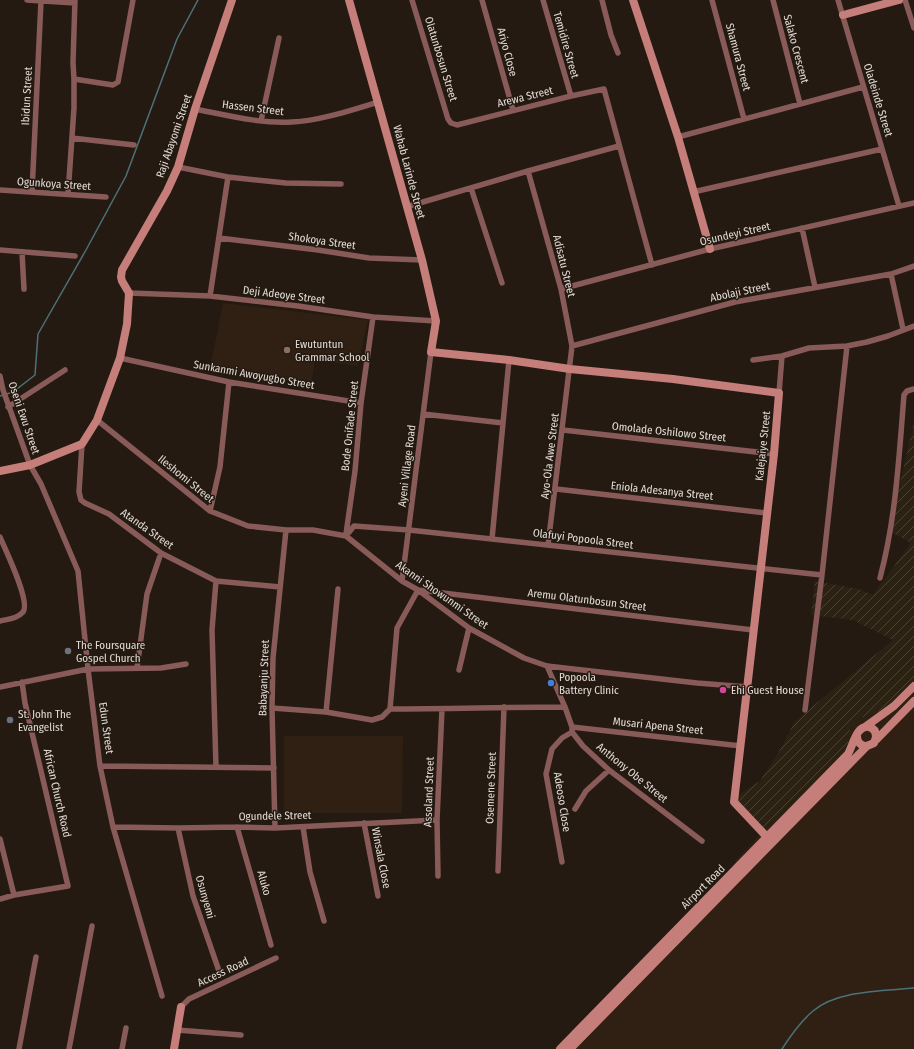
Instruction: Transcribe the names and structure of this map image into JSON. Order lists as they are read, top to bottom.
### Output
{
  "streets": {
    "street": [
      "Temidire Street",
      "Salako Crescent",
      "Ariyo Close",
      "Shamura Street",
      "Olatunbosun Street",
      "Ibidun Street",
      "Arewa Street",
      "Oladeinde Street",
      "Hassen Street",
      "Raji Abayomi Street",
      "Wahab Larinde Street",
      "Ogunkoya Street",
      "Osundeyi Street",
      "Shokoya Street",
      "Adisatu Street",
      "Abolaji Street",
      "Deji Adeoye Street",
      "Sunkanmi Awoyugbo Street",
      "Oseni Ewu Street",
      "Bode Onifade Street",
      "Omolade Oshilowo Street",
      "Kalejaiye Street",
      "Ayo-Ola Awe Street",
      "Ayeni Village Road",
      "Ileshomi Street",
      "Eniola Adesanya Street",
      "Atanda Street",
      "Olafuyi Popoola Street",
      "Akanni Showunmi Street",
      "Aremu Olatunbosun Street",
      "Babayanju Street",
      "Musari Apena Street",
      "Edun Street",
      "Anthony Obe Street",
      "Osemene Street",
      "Assoland Street",
      "African Church Road",
      "Adeoso Close",
      "Ogundele Street",
      "Winsala Close",
      "Aluko",
      "Airport Road",
      "Osunyemi",
      "Access Road"
    ]
  },
  "crossings": [
    ["Temidire Street", "Arewa Street"],
    ["Ariyo Close", "Arewa Street"],
    ["Olatunbosun Street", "Arewa Street"],
    ["Ibidun Street", "Ogunkoya Street"],
    ["Oladeinde Street", "Osundeyi Street"],
    ["Hassen Street", "Raji Abayomi Street"],
    ["Hassen Street", "Wahab Larinde Street"],
    ["Raji Abayomi Street", "Deji Adeoye Street"],
    ["Wahab Larinde Street", "Shokoya Street"],
    ["Wahab Larinde Street", "Deji Adeoye Street"],
    ["Wahab Larinde Street", "Ayeni Village Road"],
    ["Osundeyi Street", "Adisatu Street"],
    ["Adisatu Street", "Abolaji Street"],
    ["Adisatu Street", "Ayo-Ola Awe Street"],
    ["Deji Adeoye Street", "Bode Onifade Street"],
    ["Sunkanmi Awoyugbo Street", "Bode Onifade Street"],
    ["Oseni Ewu Street", "Edun Street"],
    ["Bode Onifade Street", "Ileshomi Street"],
    ["Bode Onifade Street", "Olafuyi Popoola Street"],
    ["Bode Onifade Street", "Akanni Showunmi Street"],
    ["Omolade Oshilowo Street", "Kalejaiye Street"],
    ["Omolade Oshilowo Street", "Ayo-Ola Awe Street"],
    ["Kalejaiye Street", "Eniola Adesanya Street"],
    ["Kalejaiye Street", "Olafuyi Popoola Street"],
    ["Kalejaiye Street", "Akanni Showunmi Street"],
    ["Kalejaiye Street", "Aremu Olatunbosun Street"],
    ["Kalejaiye Street", "Musari Apena Street"],
    ["Kalejaiye Street", "Airport Road"],
    ["Ayo-Ola Awe Street", "Eniola Adesanya Street"],
    ["Ayo-Ola Awe Street", "Olafuyi Popoola Street"],
    ["Ayeni Village Road", "Olafuyi Popoola Street"],
    ["Ayeni Village Road", "Akanni Showunmi Street"],
    ["Ileshomi Street", "Olafuyi Popoola Street"],
    ["Ileshomi Street", "Akanni Showunmi Street"],
    ["Ileshomi Street", "Babayanju Street"],
    ["Atanda Street", "Babayanju Street"],
    ["Olafuyi Popoola Street", "Akanni Showunmi Street"],
    ["Akanni Showunmi Street", "Aremu Olatunbosun Street"],
    ["Akanni Showunmi Street", "Anthony Obe Street"],
    ["Babayanju Street", "Ogundele Street"],
    ["Musari Apena Street", "Anthony Obe Street"],
    ["Musari Apena Street", "Adeoso Close"],
    ["Edun Street", "Ogundele Street"],
    ["Anthony Obe Street", "Adeoso Close"],
    ["Assoland Street", "Ogundele Street"],
    ["Ogundele Street", "Winsala Close"],
    ["Ogundele Street", "Aluko"],
    ["Ogundele Street", "Osunyemi"]
  ],
  "places": [
    "Ewutuntun Grammar School",
    "The Foursquare Gospel Church",
    "Popoola Battery Clinic",
    "Ehi Guest House",
    "St. John The Evangelist"
  ]
}
